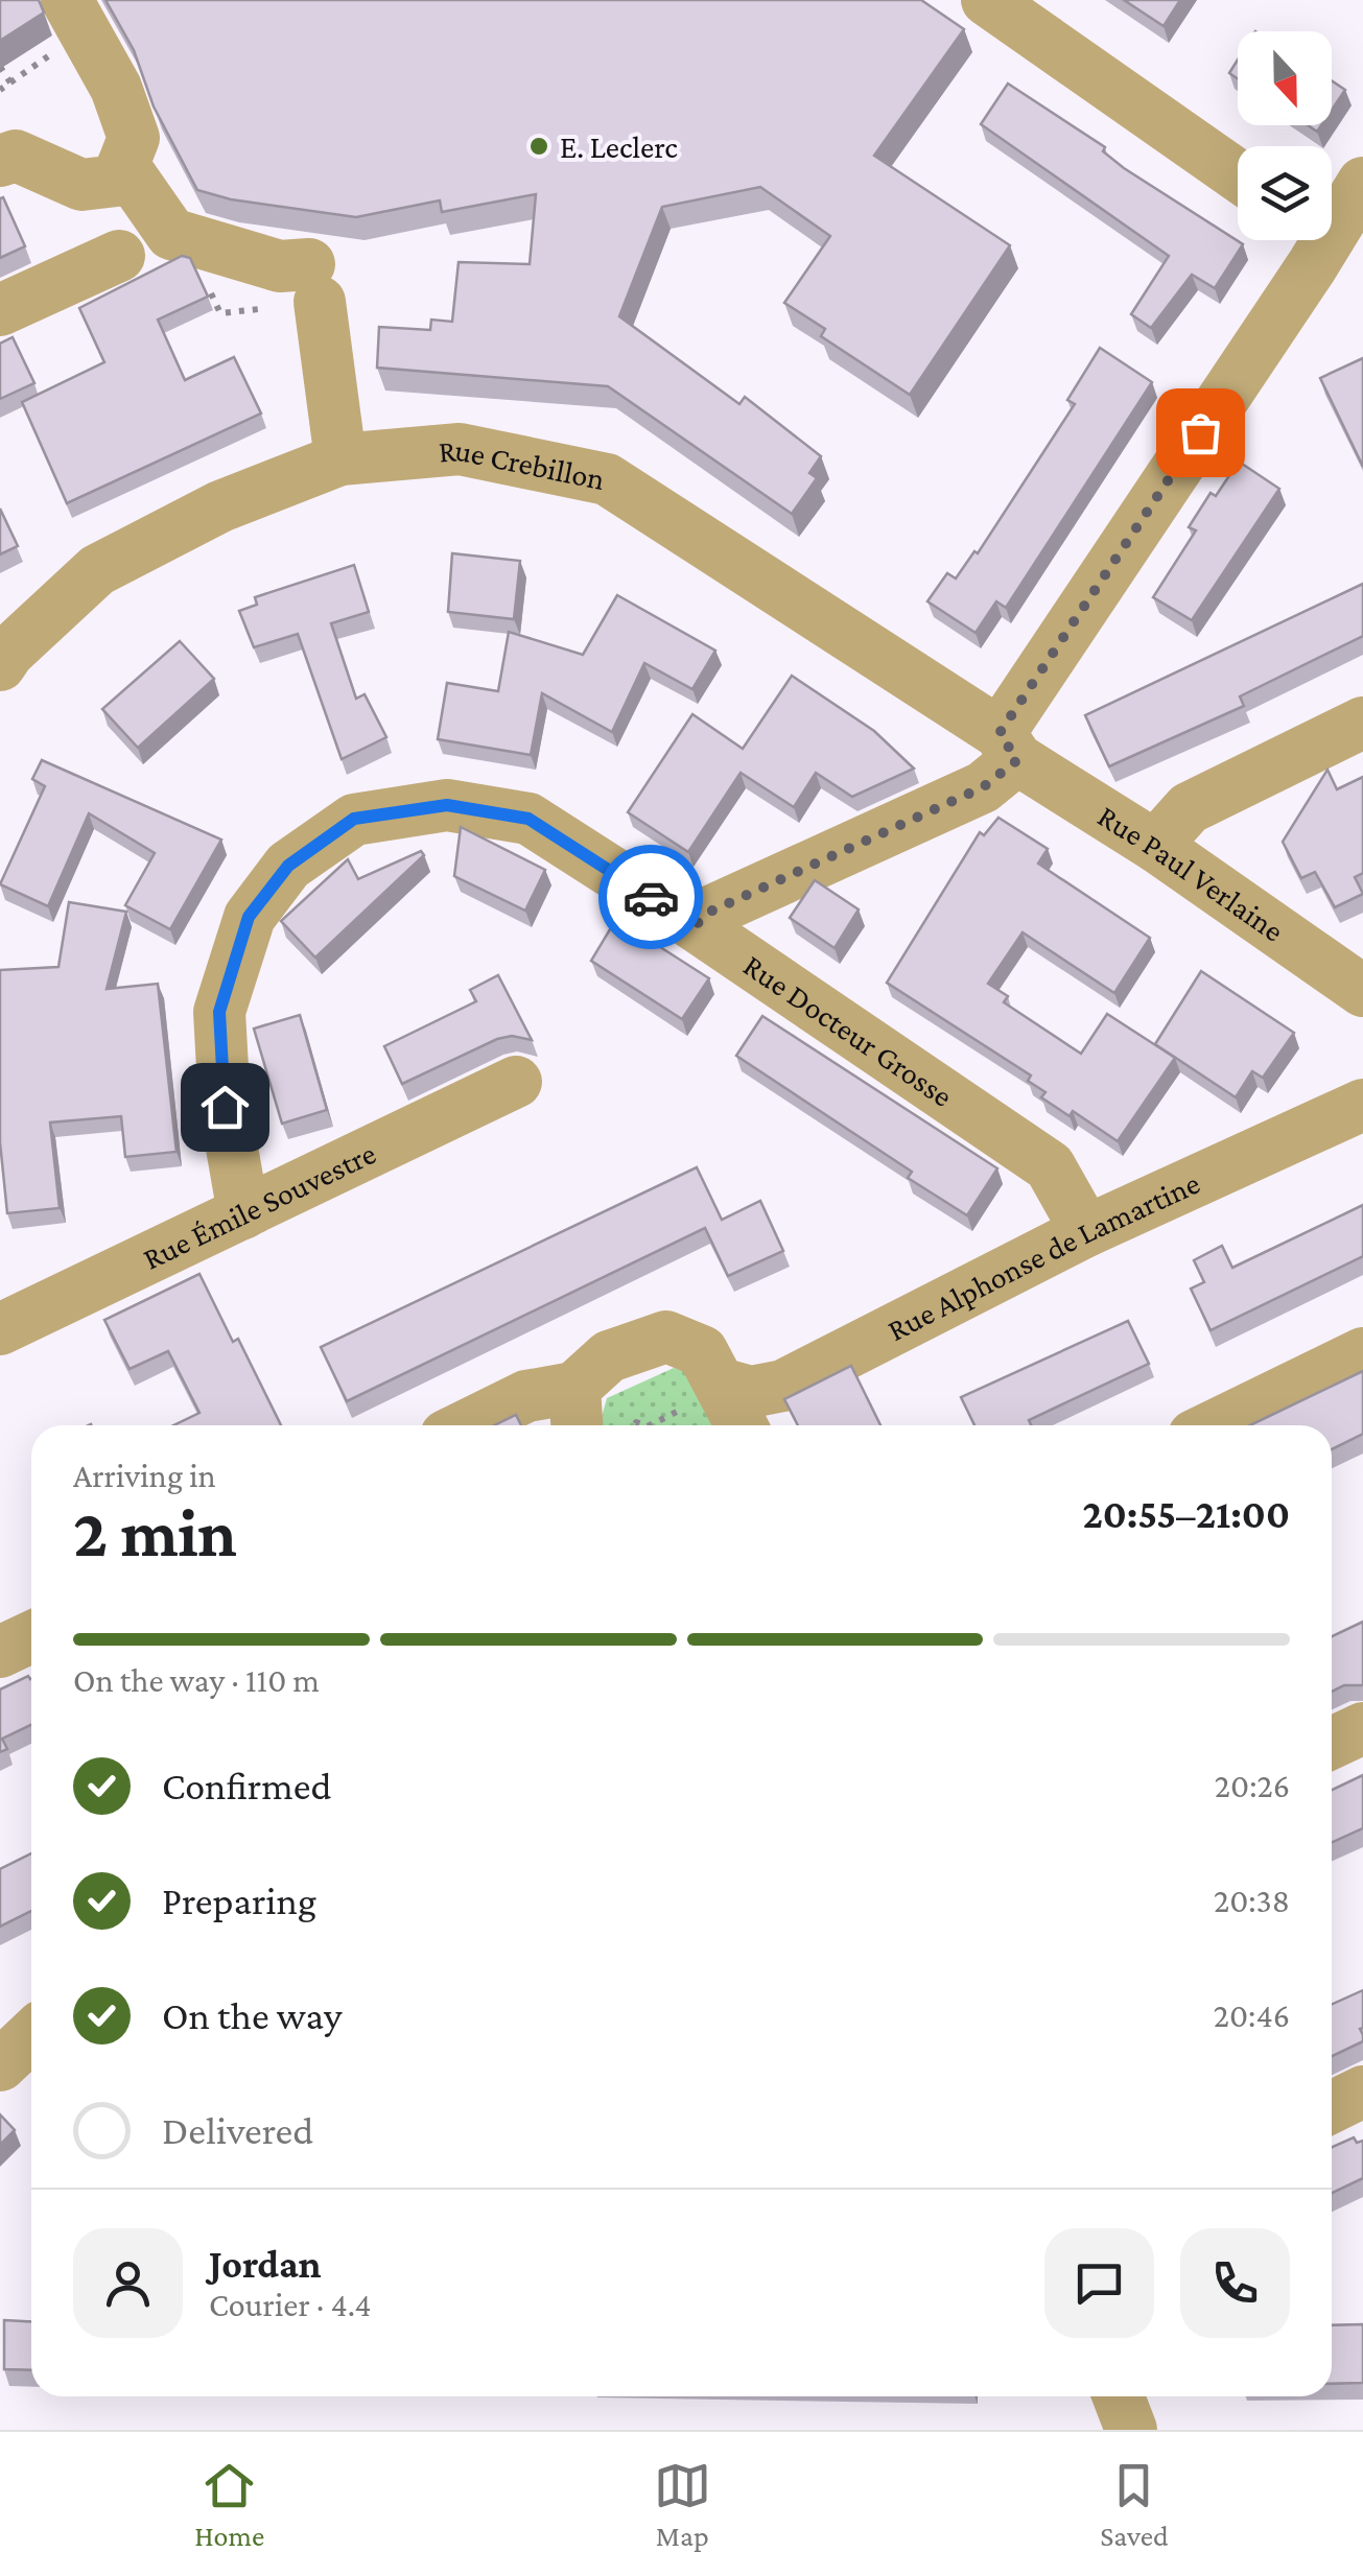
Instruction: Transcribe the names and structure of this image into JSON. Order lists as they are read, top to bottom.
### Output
{
  "streets": {
    "street": [
      "Rue Crebillon",
      "Rue Paul Verlaine",
      "Rue Docteur Grosse",
      "Rue Émile Souvestre",
      "Rue Alphonse de Lamartine"
    ]
  },
  "crossings": [
    ["Rue Crebillon", "Rue Paul Verlaine"],
    ["Rue Docteur Grosse", "Rue Émile Souvestre"],
    ["Rue Docteur Grosse", "Rue Alphonse de Lamartine"]
  ],
  "places": ["E. Leclerc"],
  "north": "bottom",
  "page": {
    "heading": ["2 min", "Arriving in", "20:55–21:00"],
    "panel": ["Jordan", "Courier · 4.4"],
    "bar": "On the way · 110 m",
    "list": [
      ["Confirmed", "20:26"],
      ["Preparing", "20:38"],
      ["On the way", "20:46"],
      "Delivered"
    ],
    "tabs": ["Home", "Map", "Saved"]
  }
}
